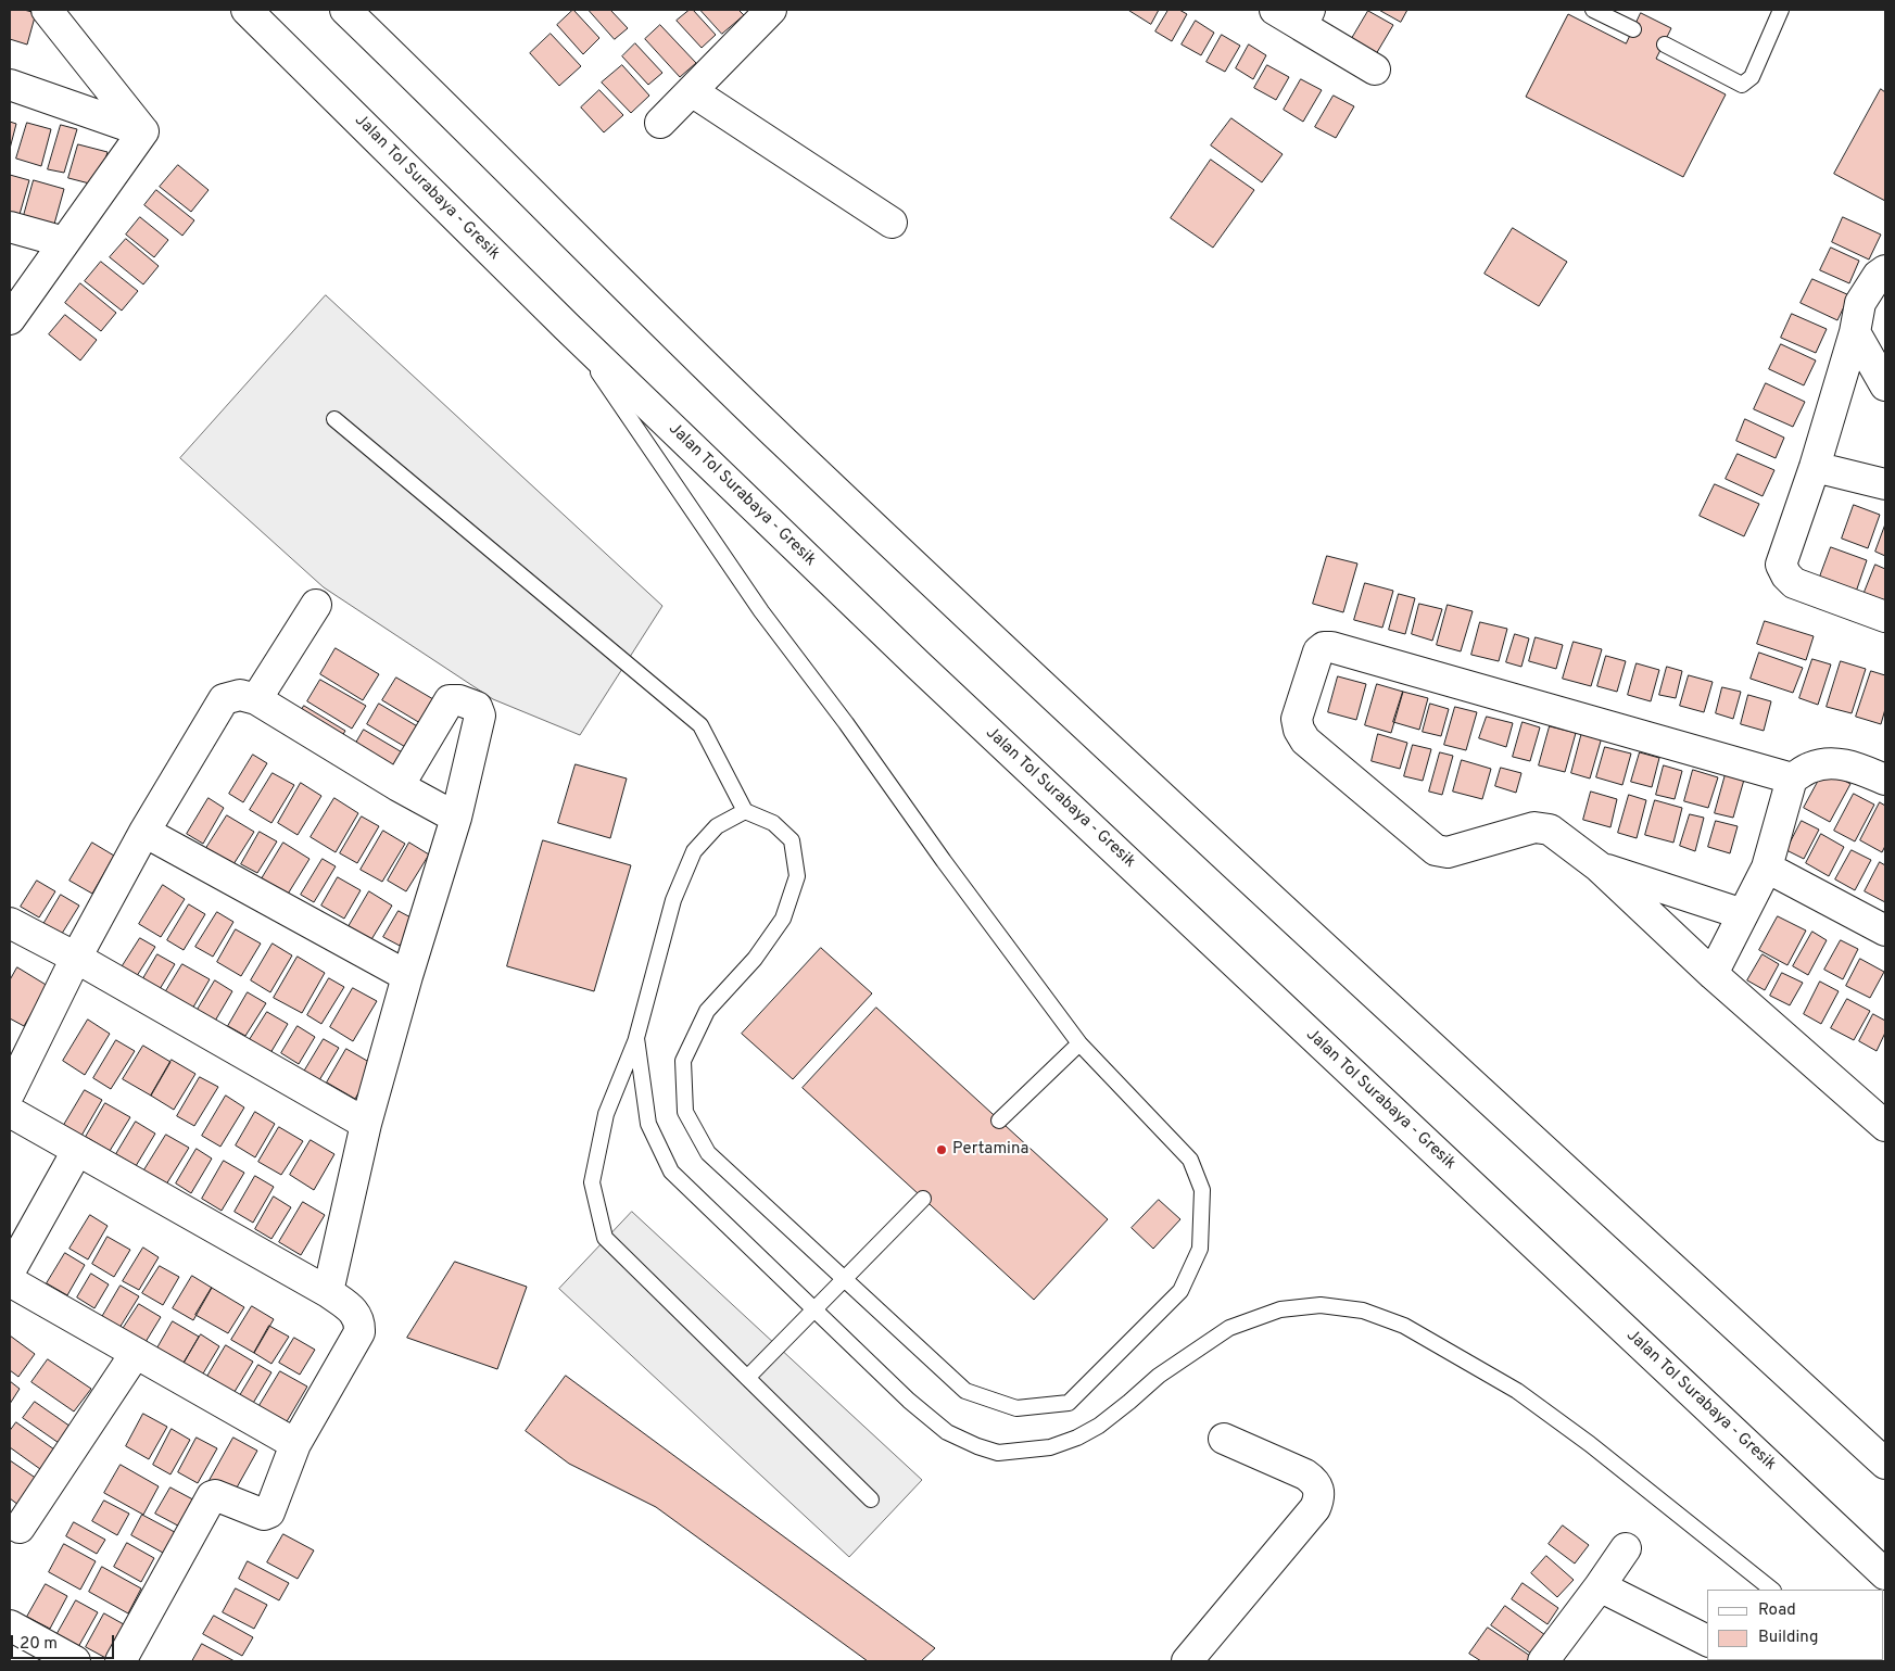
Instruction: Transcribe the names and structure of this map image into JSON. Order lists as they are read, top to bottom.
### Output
{
  "streets": {
    "main road": ["Jalan Tol Surabaya - Gresik"]
  },
  "places": ["Pertamina"],
  "legend": ["Road", "Building"],
  "scale_bar": "20 m"
}
